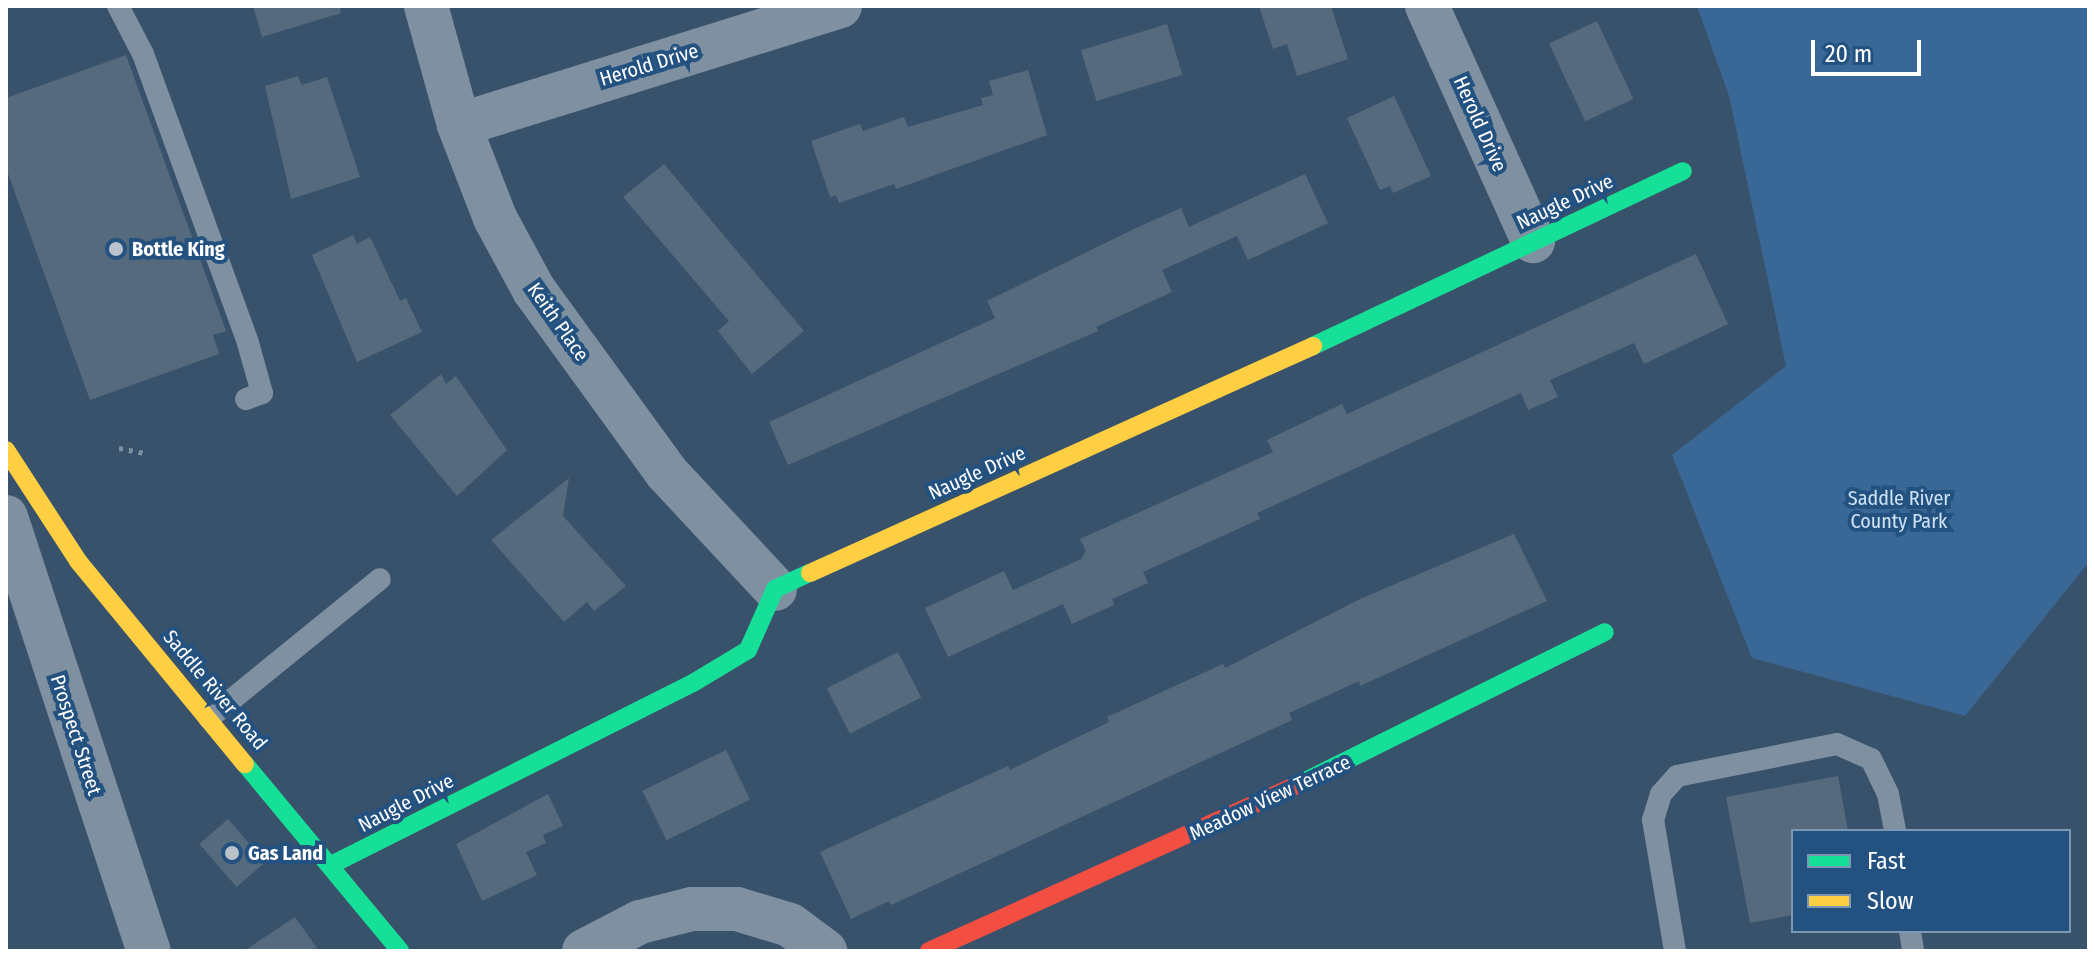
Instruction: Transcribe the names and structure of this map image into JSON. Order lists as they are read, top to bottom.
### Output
{
  "streets": {
    "street": [
      "Herold Drive",
      "Naugle Drive",
      "Keith Place",
      "Saddle River Road",
      "Prospect Street",
      "Meadow View Terrace"
    ]
  },
  "crossings": [
    ["Herold Drive", "Naugle Drive"],
    ["Herold Drive", "Keith Place"],
    ["Naugle Drive", "Keith Place"],
    ["Naugle Drive", "Saddle River Road"]
  ],
  "parks": ["Saddle River County Park"],
  "places": ["Bottle King", "Gas Land"],
  "legend": ["Fast", "Slow"],
  "scale_bar": "20 m"
}
